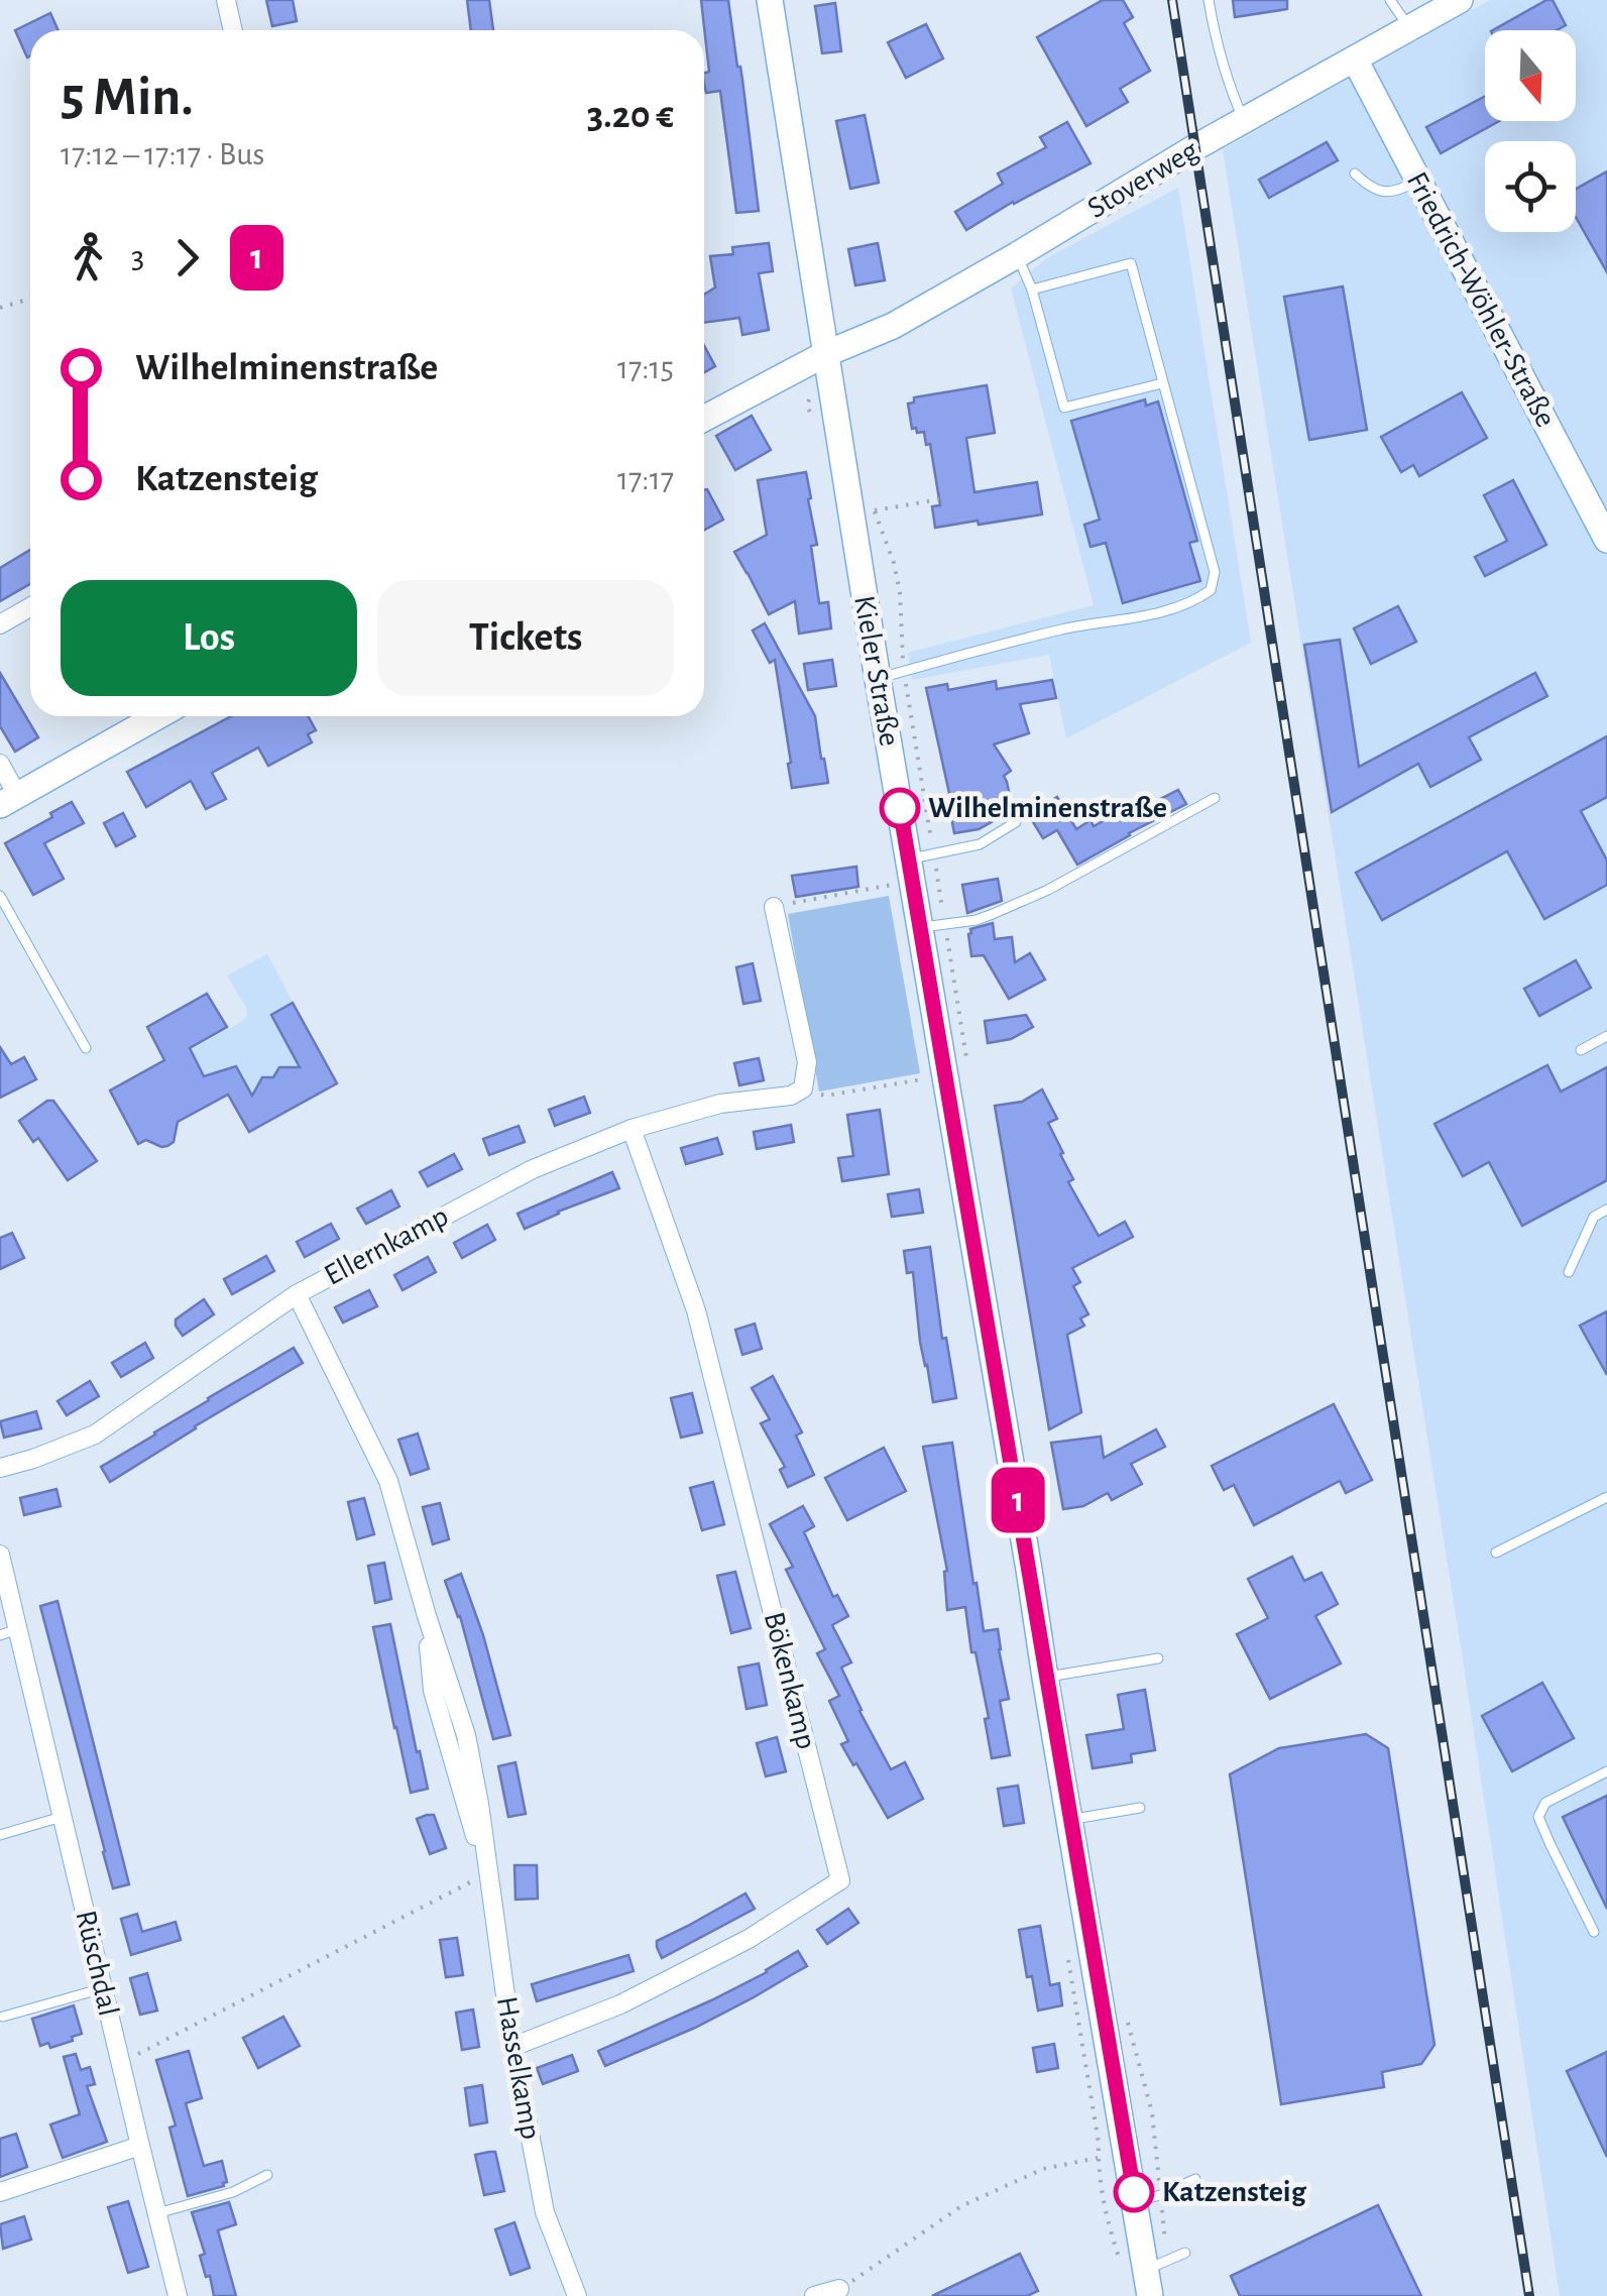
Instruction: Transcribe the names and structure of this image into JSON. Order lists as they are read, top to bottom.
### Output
{
  "streets": {
    "main road": ["Stoverweg", "Friedrich-Wöhler-Straße", "Kieler Straße"],
    "street": [
      "Ellernkamp",
      "Bökenkamp",
      "Rüschdal",
      "Hasselkamp"
    ]
  },
  "crossings": [
    ["Stoverweg", "Friedrich-Wöhler-Straße"],
    ["Stoverweg", "Kieler Straße"],
    ["Ellernkamp", "Bökenkamp"],
    ["Ellernkamp", "Hasselkamp"],
    ["Bökenkamp", "Hasselkamp"]
  ],
  "places": ["Wilhelminenstraße", "Katzensteig"],
  "lines": ["bus line 1"],
  "north": "bottom",
  "page": {
    "on_map": "1",
    "heading": ["5 Min.", "17:12 – 17:17 · Bus", "3.20 €"],
    "legs": ["3", "1"],
    "list": [
      {
        "name": "Wilhelminenstraße",
        "value": "17:15"
      },
      {
        "name": "Katzensteig",
        "value": "17:17"
      }
    ],
    "buttons": ["Los", "Tickets"]
  }
}
